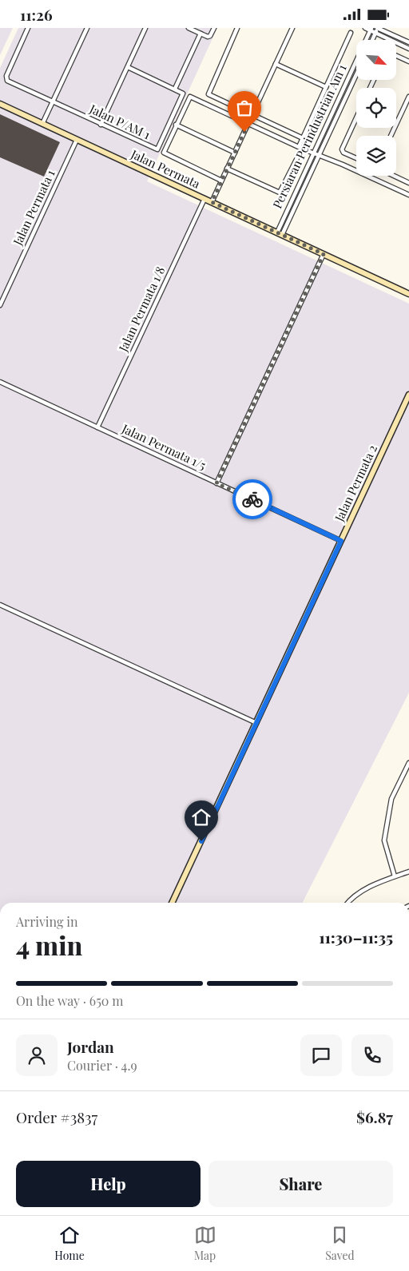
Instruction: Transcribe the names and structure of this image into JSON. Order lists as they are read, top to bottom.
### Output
{
  "streets": {
    "street": [
      "Jalan P/AM 1",
      "Persiaran Perindustrian Am 1",
      "Jalan Permata",
      "Jalan Permata 1",
      "Jalan Permata 1/8",
      "Jalan Permata 1/5",
      "Jalan Permata 2"
    ]
  },
  "crossings": [
    ["Persiaran Perindustrian Am 1", "Jalan Permata"],
    ["Jalan Permata", "Jalan Permata 1"],
    ["Jalan Permata", "Jalan Permata 1/8"],
    ["Jalan Permata 1/8", "Jalan Permata 1/5"],
    ["Jalan Permata 1/5", "Jalan Permata 2"]
  ],
  "north": "bottom right",
  "page": {
    "status": "11:26",
    "heading": ["4 min", "Arriving in", "11:30–11:35"],
    "panel": [
      "Jordan",
      "Courier · 4.9",
      "Order #3837",
      "$6.87"
    ],
    "bar": "On the way · 650 m",
    "buttons": ["Help", "Share"],
    "tabs": ["Home", "Map", "Saved"]
  }
}
